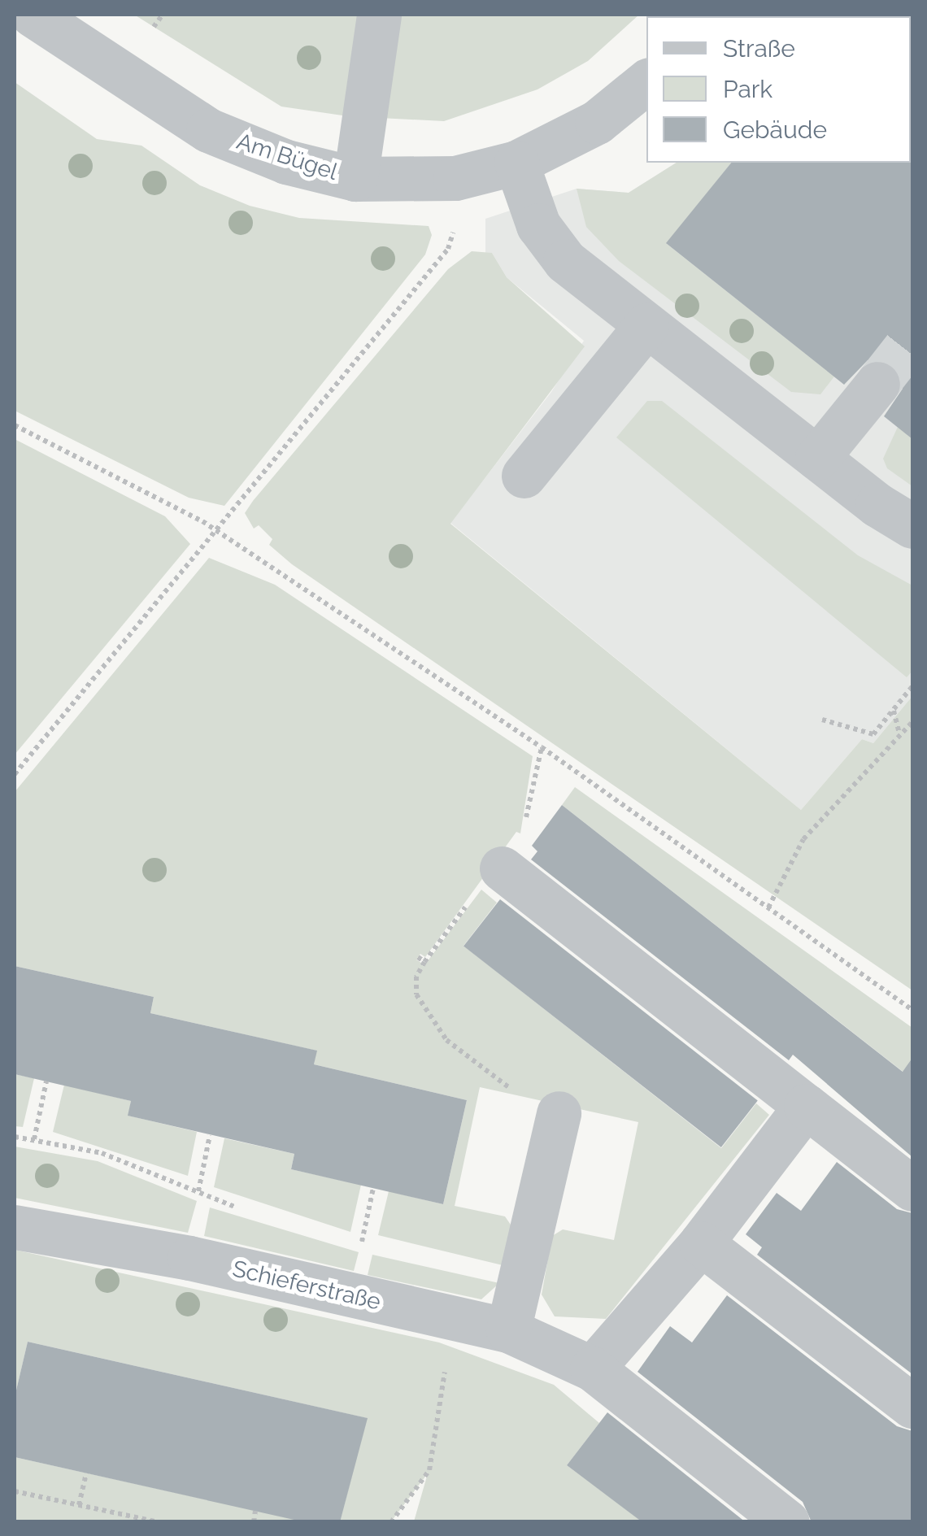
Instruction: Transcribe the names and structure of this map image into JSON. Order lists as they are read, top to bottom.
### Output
{
  "streets": {
    "street": ["Am Bügel", "Schieferstraße"]
  },
  "legend": ["Straße", "Park", "Gebäude"]
}
